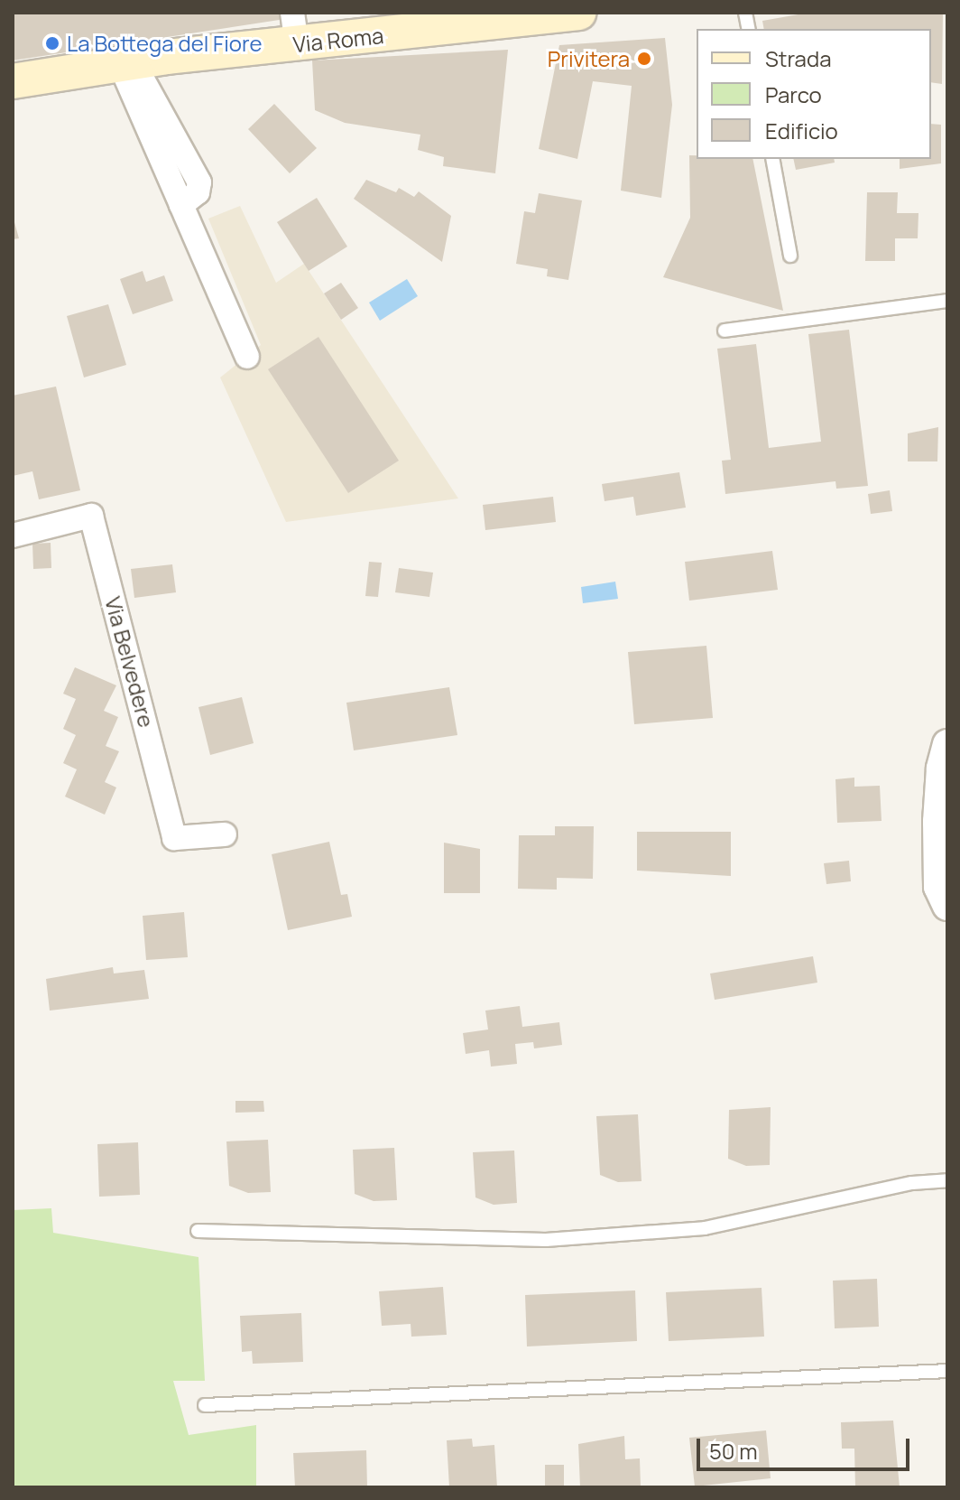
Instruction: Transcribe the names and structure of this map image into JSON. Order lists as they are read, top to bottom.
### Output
{
  "streets": {
    "main road": ["Via Roma"],
    "street": ["Via Belvedere"]
  },
  "places": ["La Bottega del Fiore", "Privitera"],
  "legend": ["Strada", "Parco", "Edificio"],
  "scale_bar": "50 m"
}
